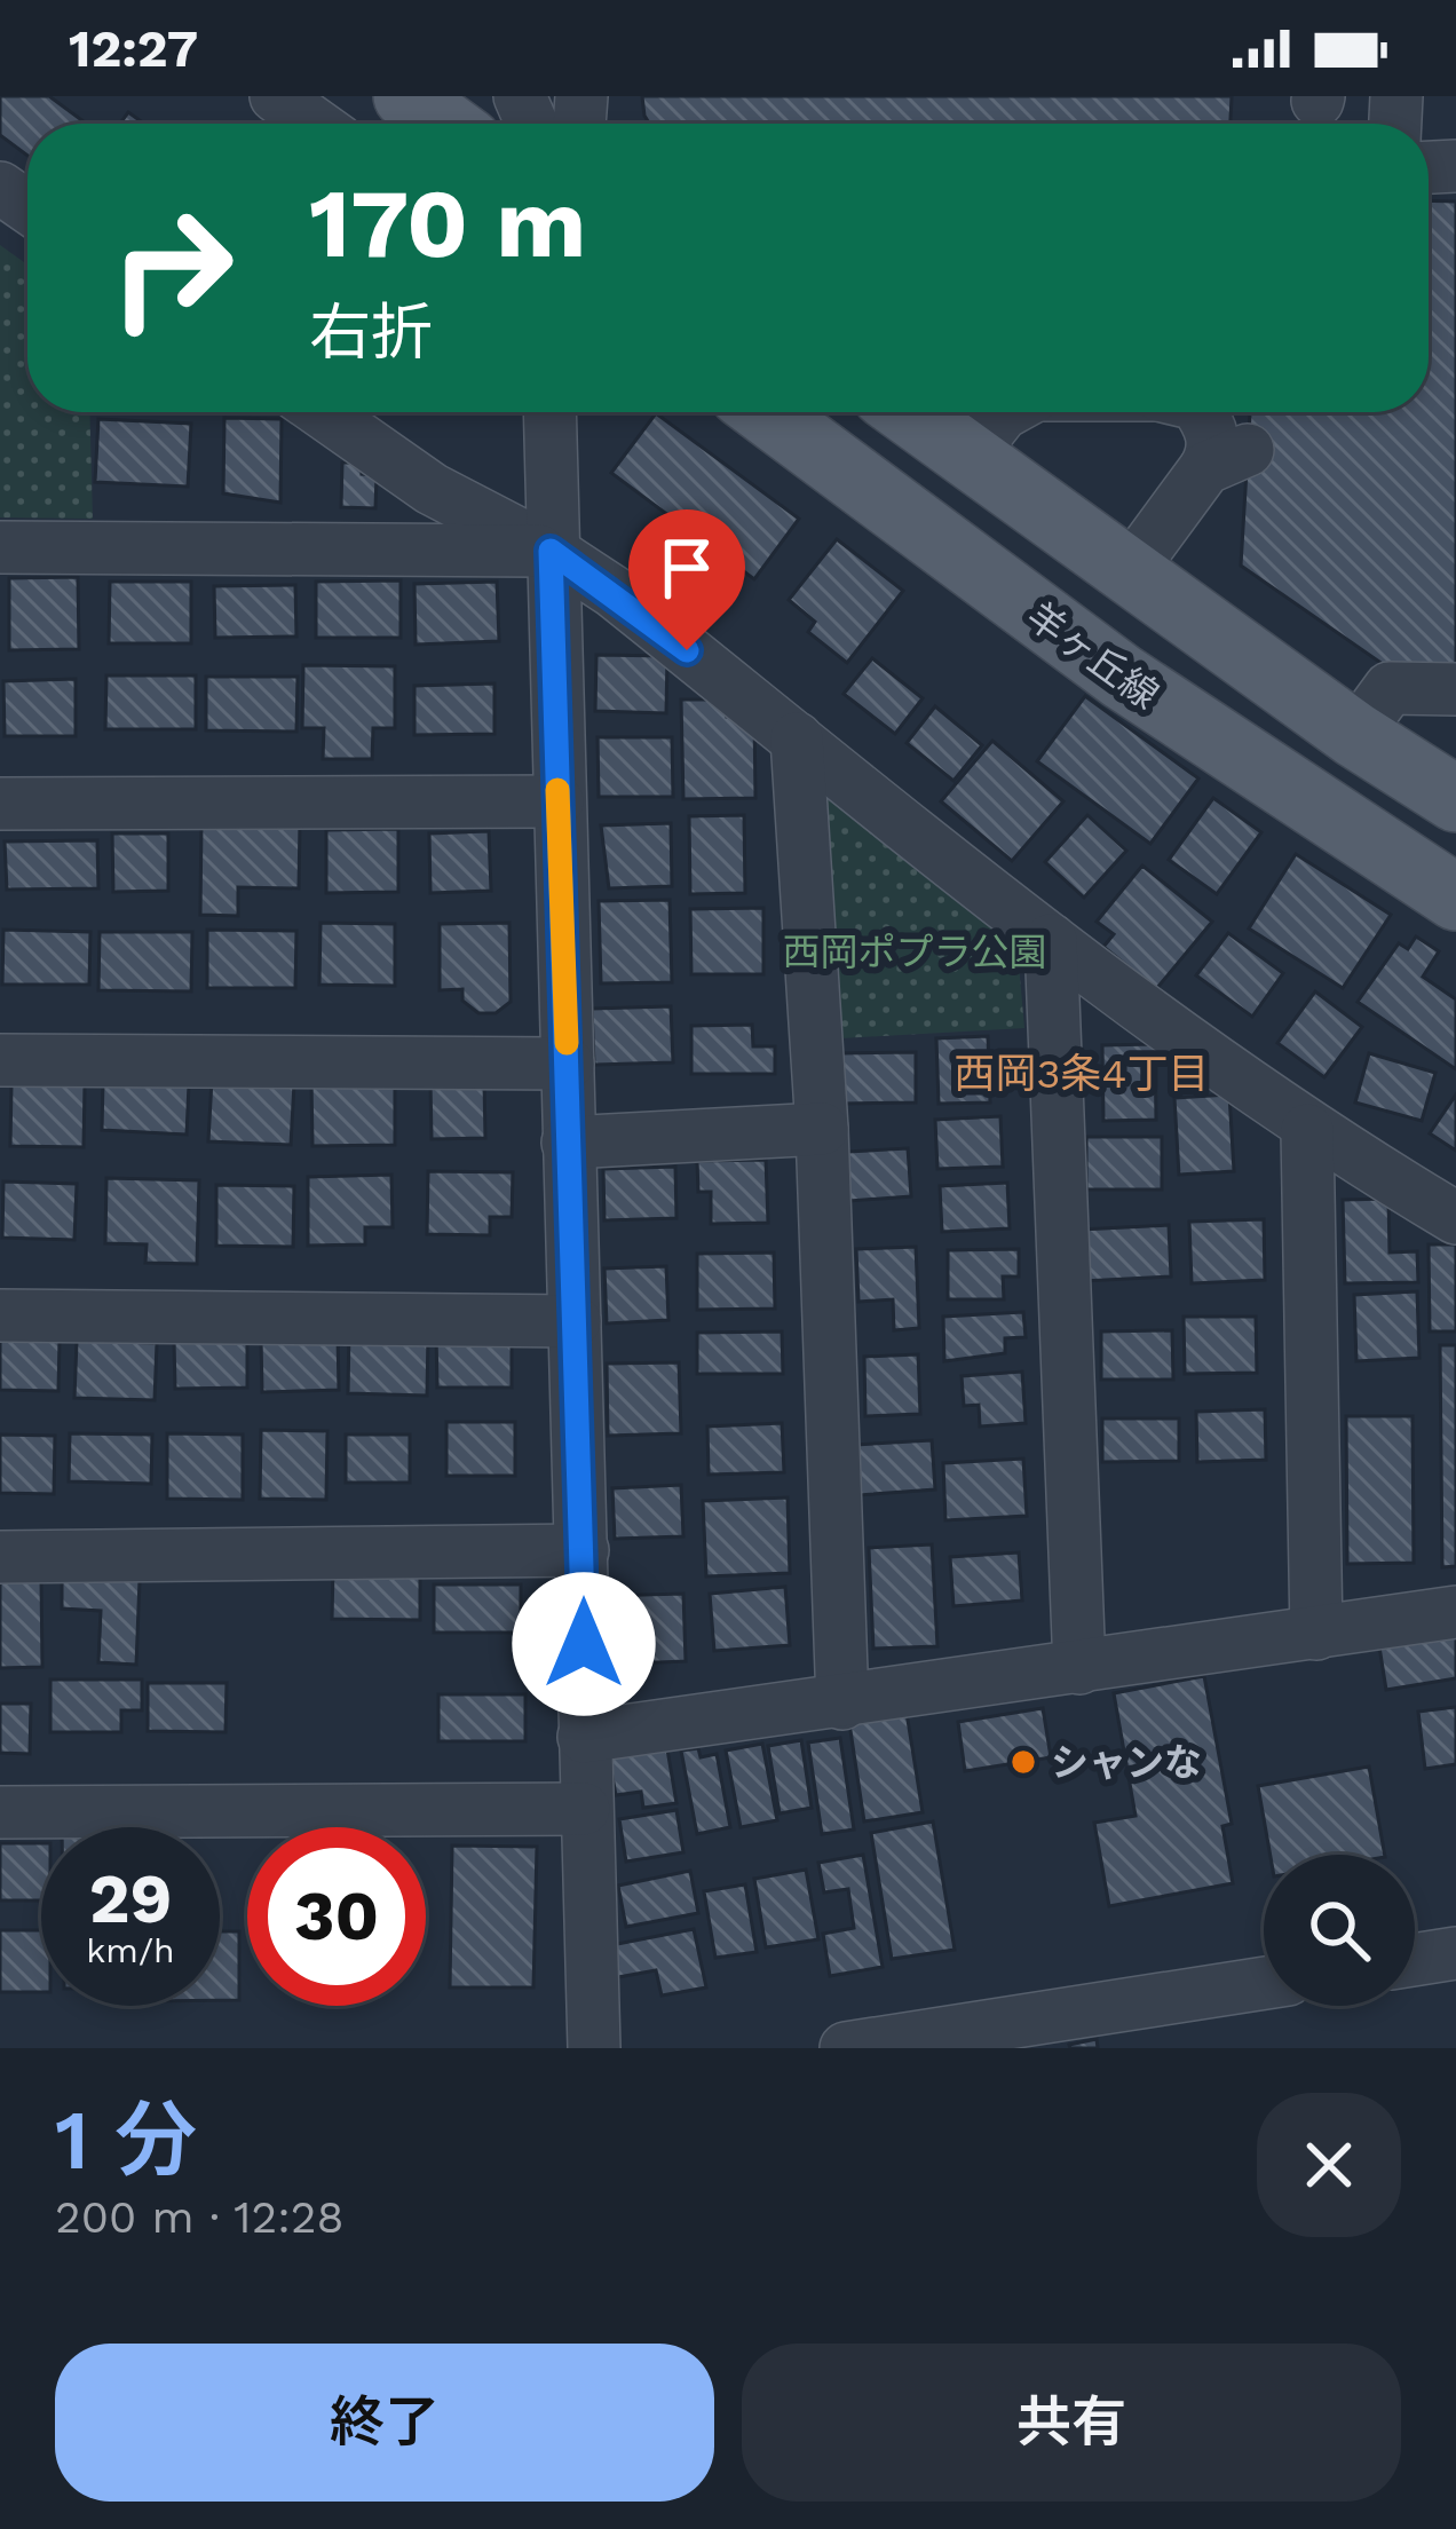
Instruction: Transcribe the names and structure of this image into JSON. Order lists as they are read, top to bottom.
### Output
{
  "streets": {
    "main road": ["羊ヶ丘線"]
  },
  "districts": ["西岡3条4丁目"],
  "parks": ["西岡ポプラ公園"],
  "places": ["シャンな"],
  "page": {
    "status": "12:27",
    "turn": ["170 m", "右折"],
    "speed": "29 km/h",
    "limit": "30",
    "heading": ["1 分", "200 m · 12:28"],
    "buttons": ["終了", "共有"]
  }
}
